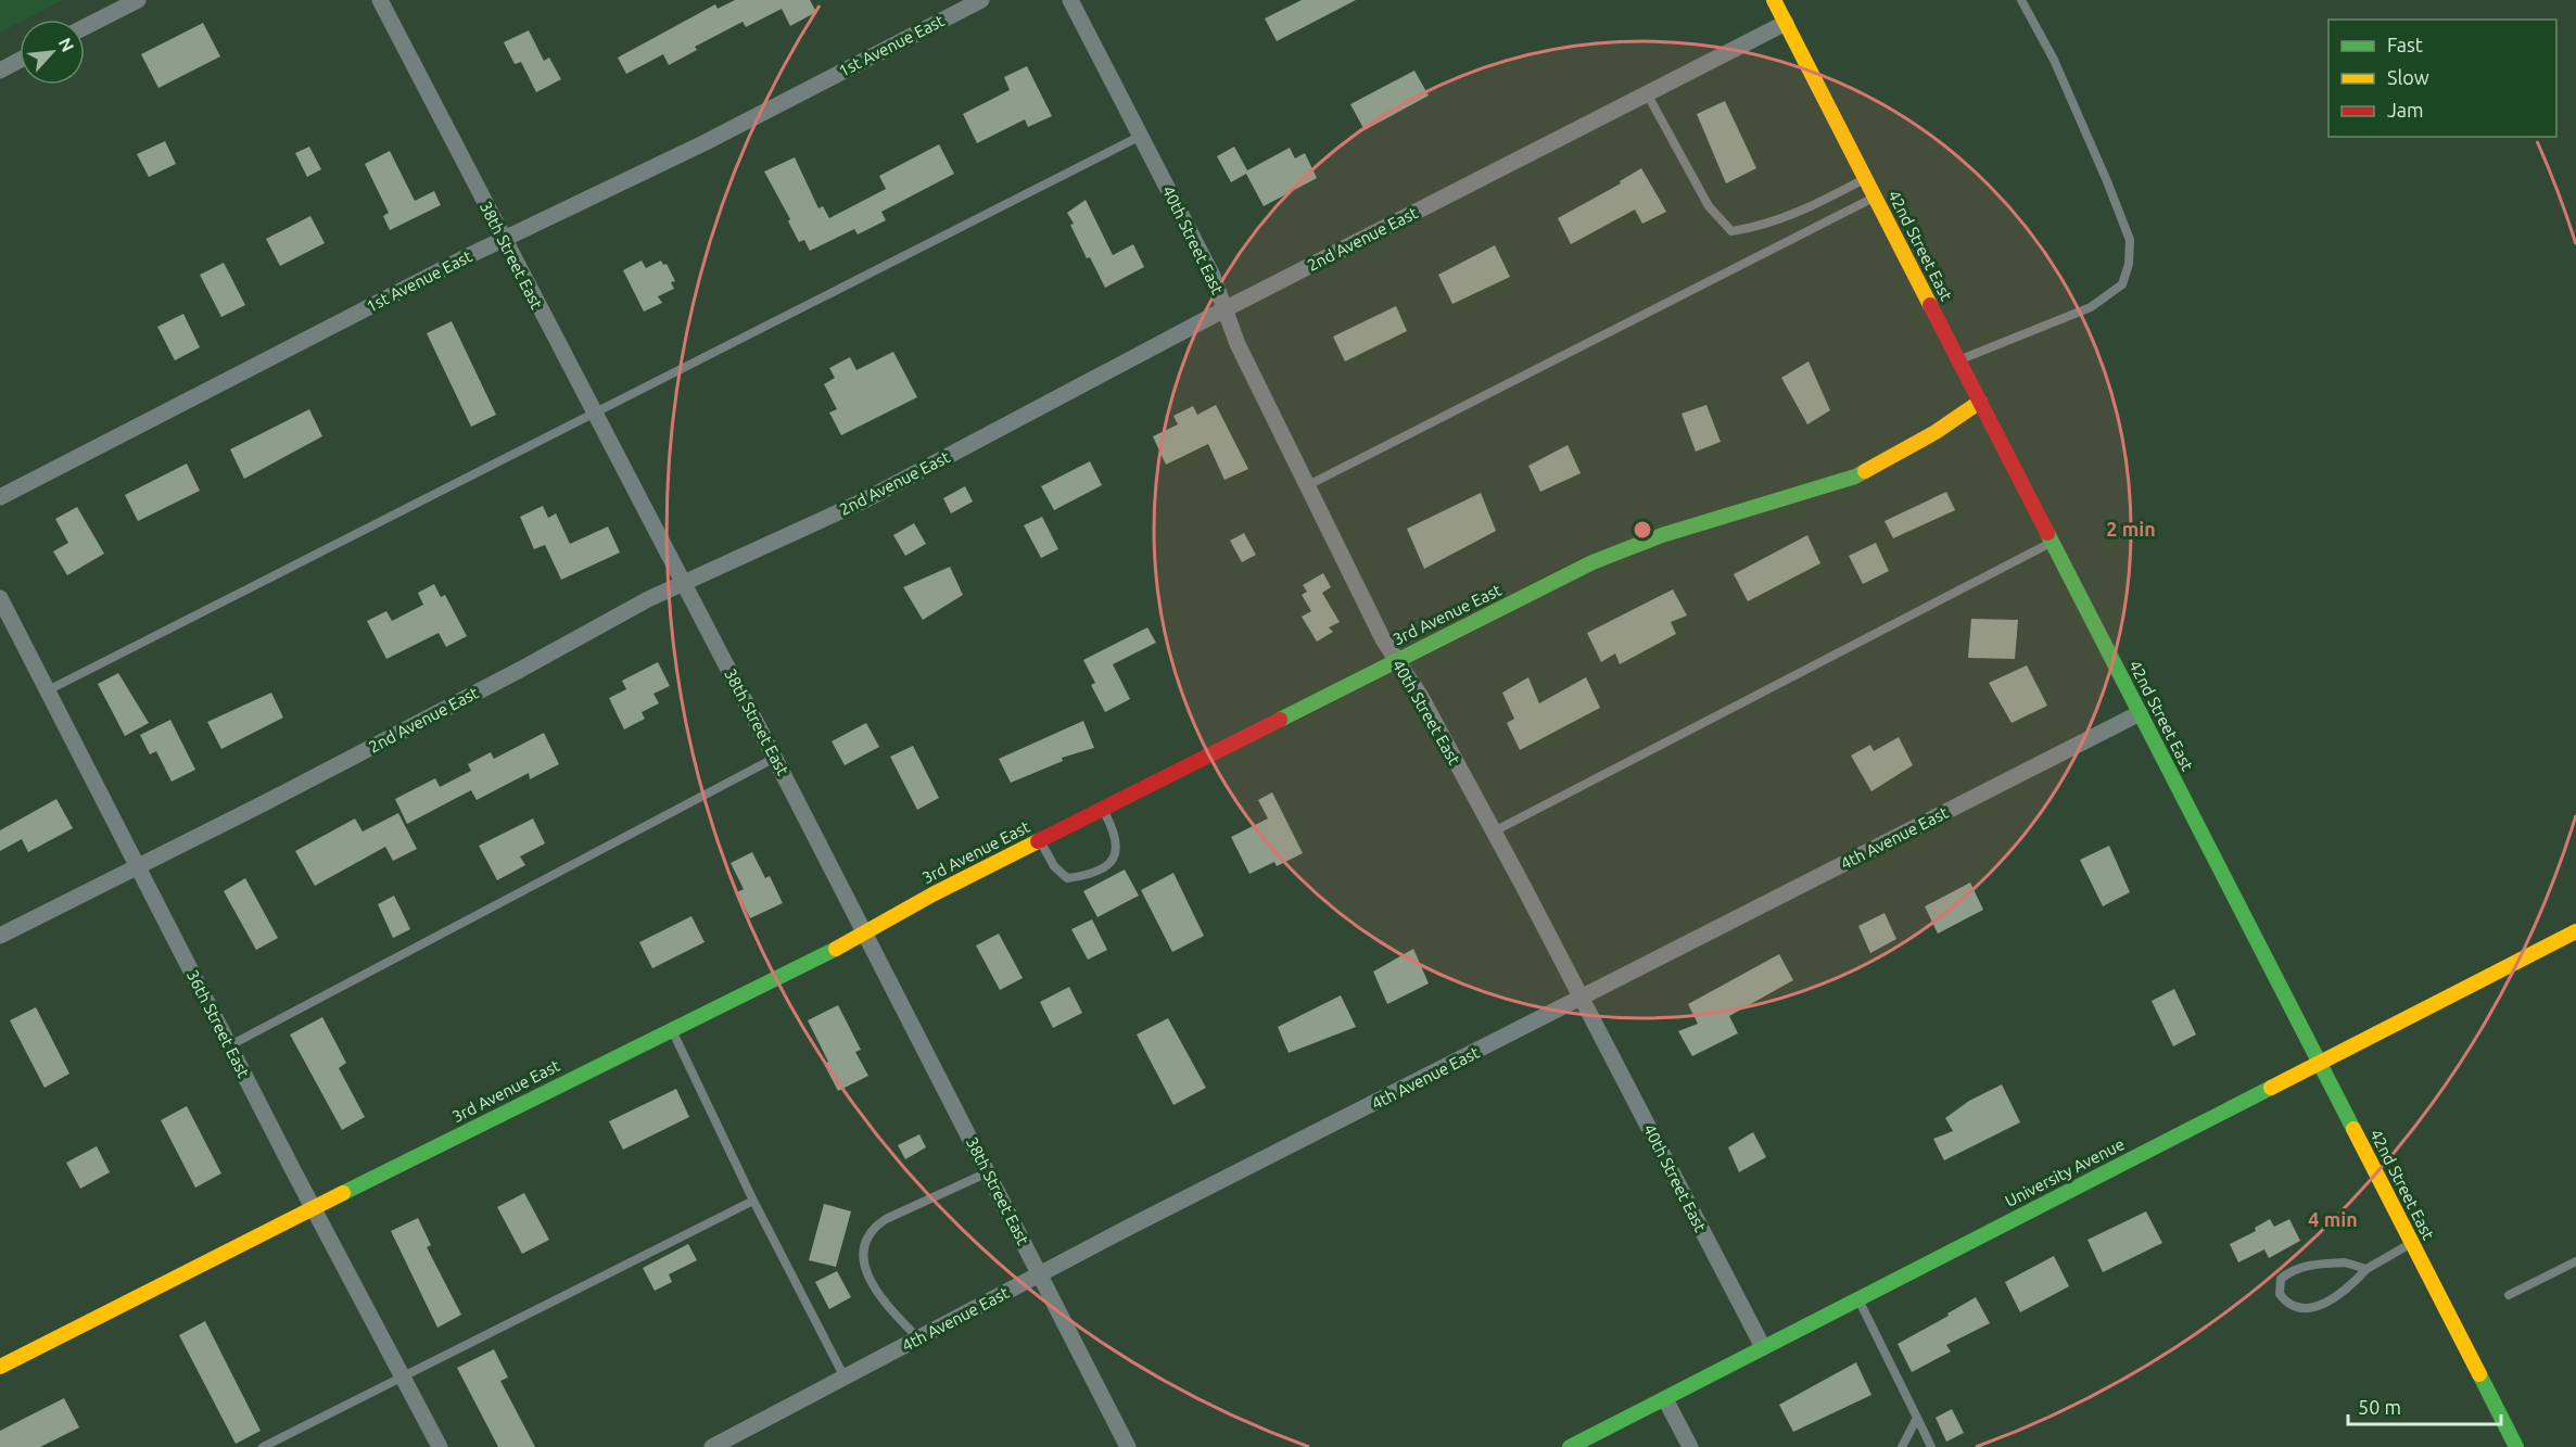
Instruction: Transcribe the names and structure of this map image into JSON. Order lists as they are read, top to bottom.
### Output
{
  "streets": {
    "street": [
      "1st Avenue East",
      "2nd Avenue East",
      "40th Street East",
      "42nd Street East",
      "38th Street East",
      "3rd Avenue East",
      "4th Avenue East",
      "36th Street East",
      "University Avenue"
    ]
  },
  "crossings": [
    ["1st Avenue East", "38th Street East"],
    ["2nd Avenue East", "40th Street East"],
    ["2nd Avenue East", "42nd Street East"],
    ["2nd Avenue East", "38th Street East"],
    ["2nd Avenue East", "36th Street East"],
    ["40th Street East", "3rd Avenue East"],
    ["40th Street East", "4th Avenue East"],
    ["40th Street East", "University Avenue"],
    ["42nd Street East", "3rd Avenue East"],
    ["42nd Street East", "4th Avenue East"],
    ["42nd Street East", "University Avenue"],
    ["38th Street East", "3rd Avenue East"],
    ["38th Street East", "4th Avenue East"],
    ["3rd Avenue East", "36th Street East"]
  ],
  "legend": ["Fast", "Slow", "Jam"],
  "scale_bar": "50 m",
  "north": "top right",
  "rings": ["2 min", "4 min"]
}
